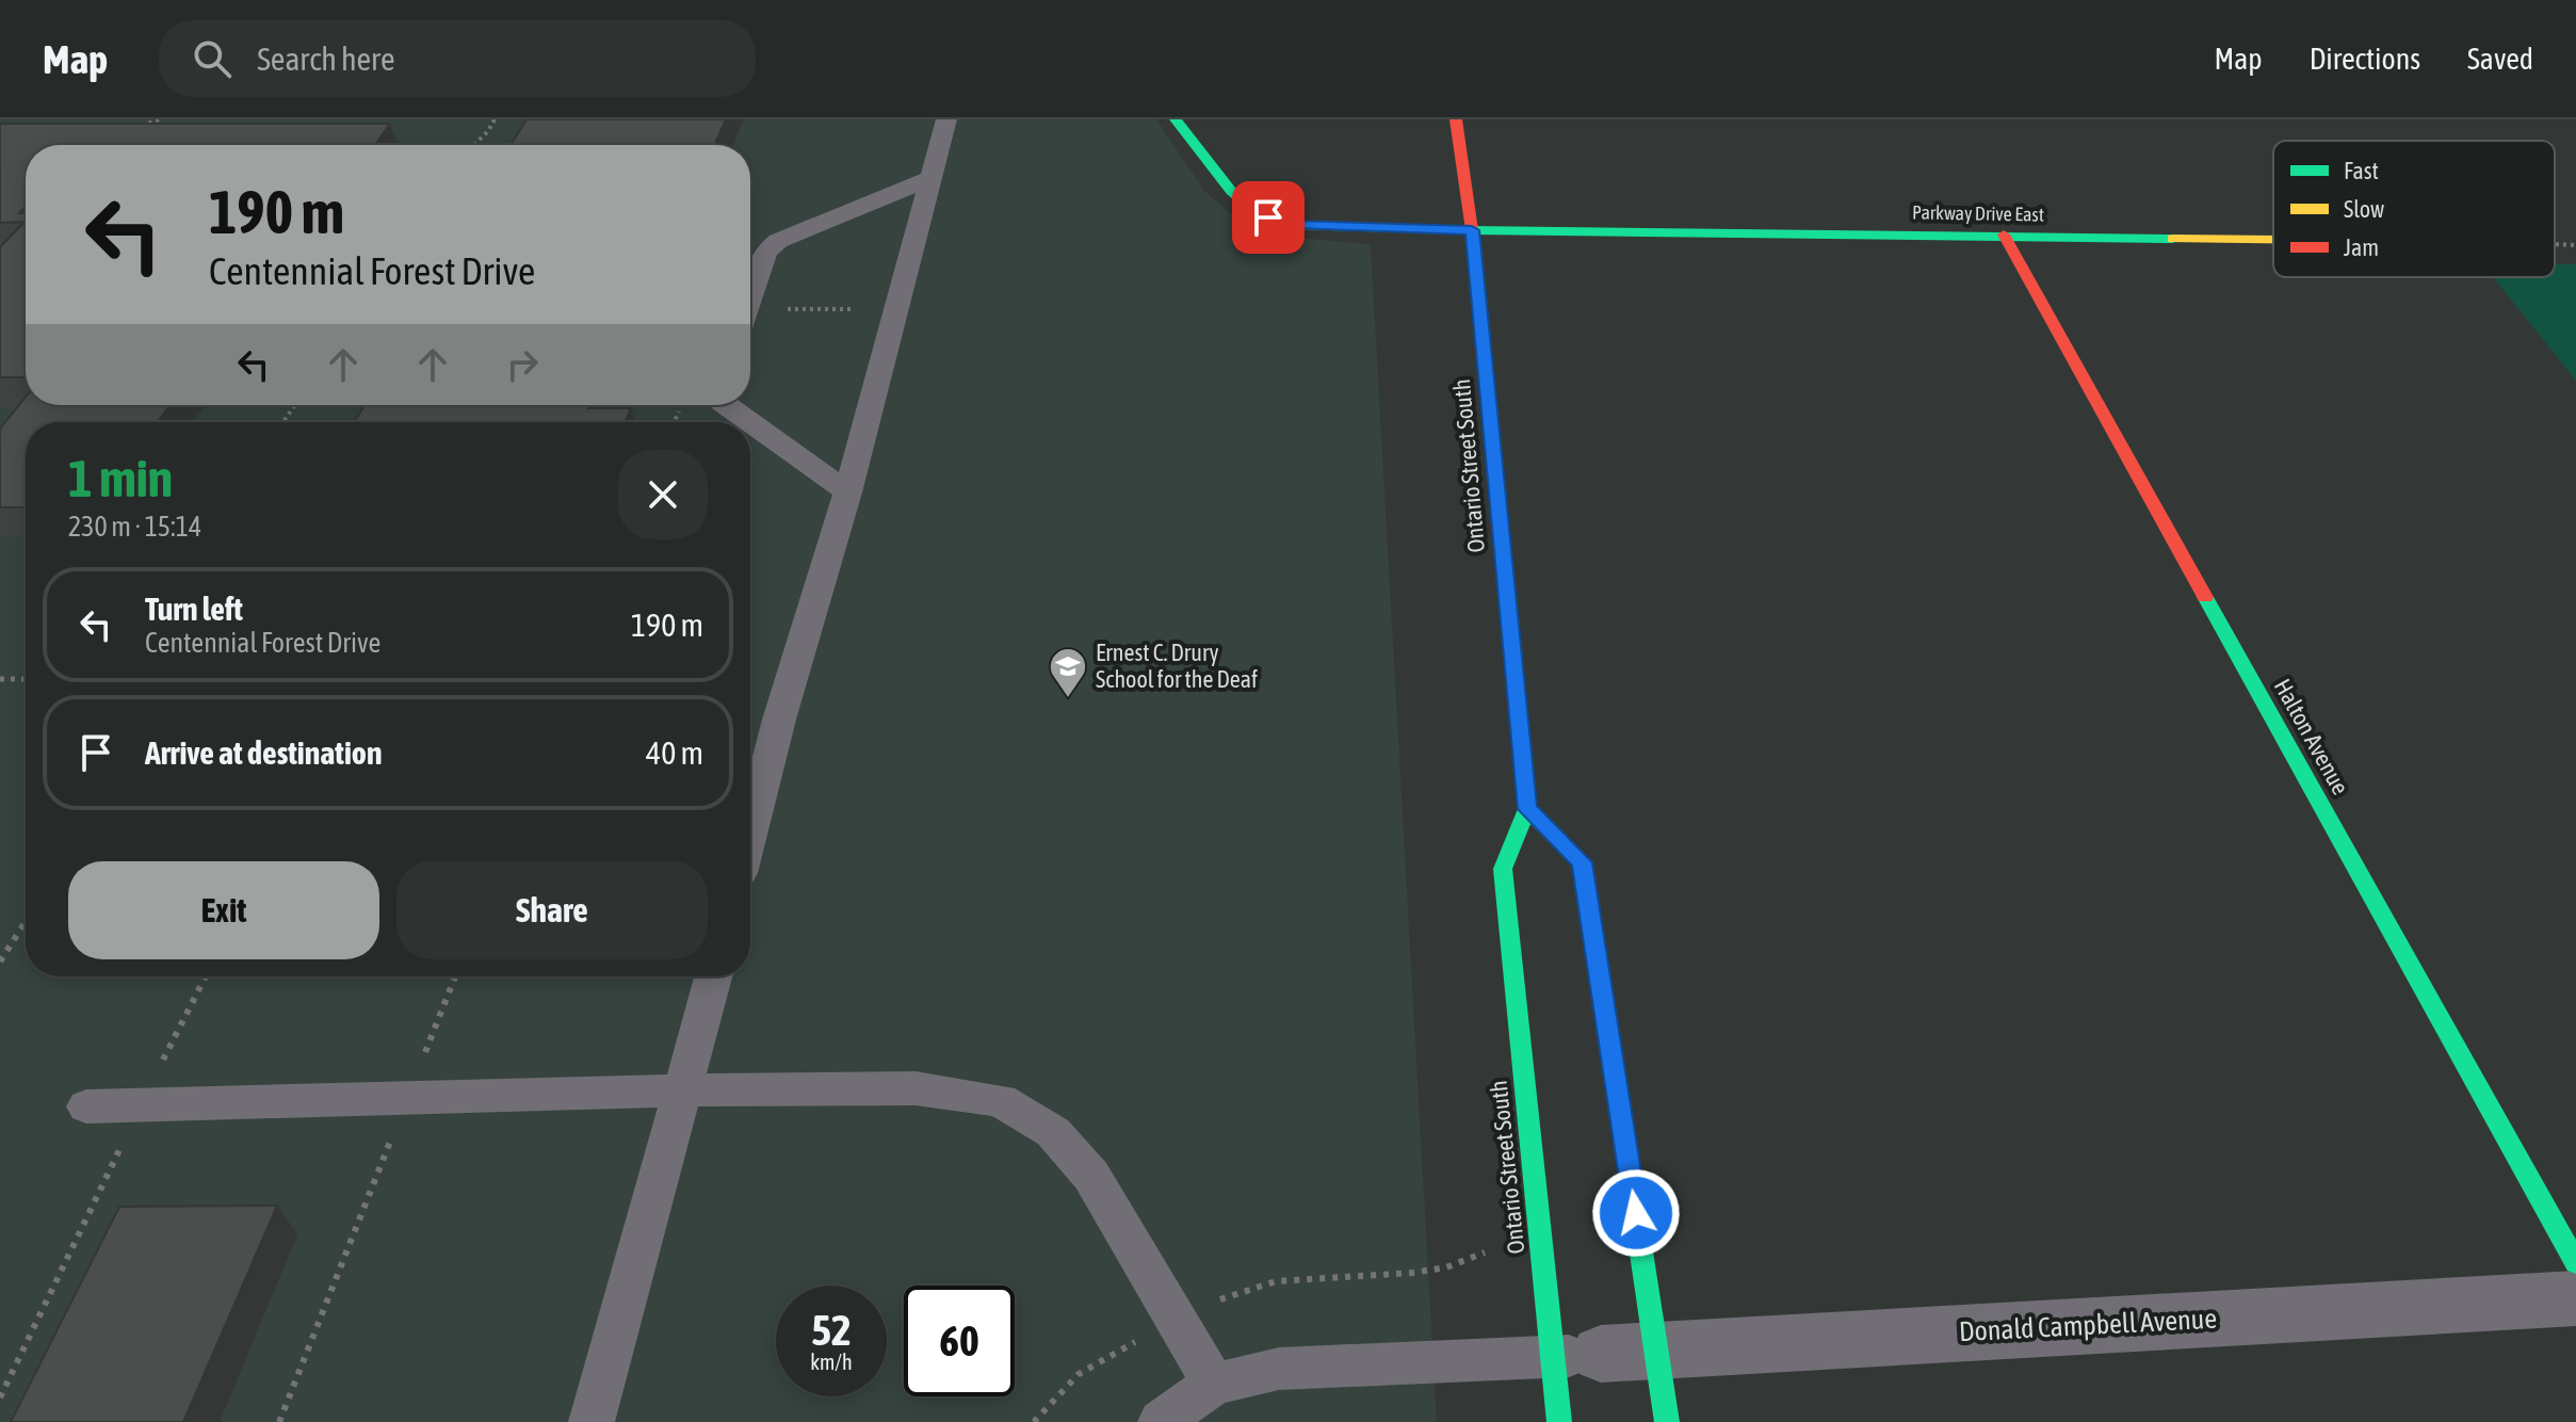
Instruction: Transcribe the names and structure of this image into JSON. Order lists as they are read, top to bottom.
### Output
{
  "streets": {
    "street": [
      "Parkway Drive East",
      "Ontario Street South",
      "Halton Avenue",
      "Donald Campbell Avenue"
    ]
  },
  "crossings": [
    ["Parkway Drive East", "Ontario Street South"],
    ["Parkway Drive East", "Halton Avenue"],
    ["Ontario Street South", "Donald Campbell Avenue"]
  ],
  "places": {
    "school or university": ["Ernest C. Drury School for the Deaf"]
  },
  "legend": ["Fast", "Slow", "Jam"],
  "page": {
    "header": "Map",
    "search": "Search here",
    "nav": ["Map", "Directions", "Saved"],
    "turn": ["190 m", "Centennial Forest Drive"],
    "heading": ["1 min", "230 m · 15:14"],
    "list": [
      {
        "name": "Turn left",
        "note": "Centennial Forest Drive",
        "value": "190 m"
      },
      {
        "name": "Arrive at destination",
        "value": "40 m"
      }
    ],
    "buttons": ["Exit", "Share"],
    "speed": "52 km/h",
    "limit": "60"
  }
}
